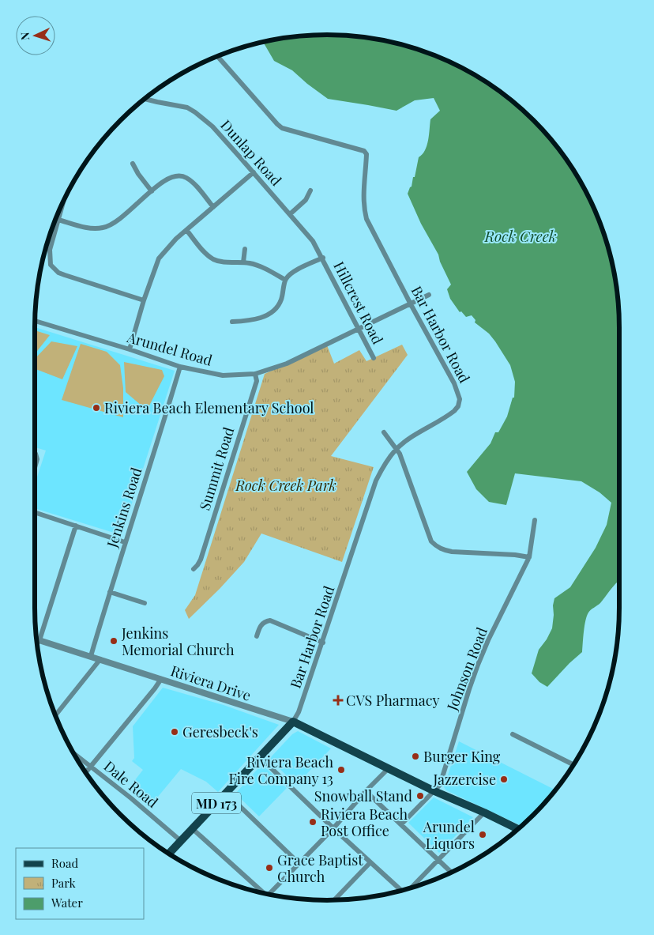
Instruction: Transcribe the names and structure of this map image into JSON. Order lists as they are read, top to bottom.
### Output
{
  "streets": {
    "main road": ["MD 173"],
    "street": [
      "Dunlap Road",
      "Hillcrest Road",
      "Bar Harbor Road",
      "Arundel Road",
      "Summit Road",
      "Jenkins Road",
      "Johnson Road",
      "Riviera Drive",
      "Dale Road"
    ]
  },
  "crossings": [
    ["Dunlap Road", "Hillcrest Road"],
    ["Hillcrest Road", "Arundel Road"],
    ["Bar Harbor Road", "Arundel Road"],
    ["Bar Harbor Road", "Riviera Drive"],
    ["Bar Harbor Road", "MD 173"],
    ["Arundel Road", "Summit Road"],
    ["Arundel Road", "Jenkins Road"],
    ["Jenkins Road", "Riviera Drive"],
    ["Riviera Drive", "MD 173"],
    ["Dale Road", "MD 173"]
  ],
  "water": ["Rock Creek"],
  "parks": ["Rock Creek Park"],
  "places": {
    "other": [
      "Riviera Beach Elementary School",
      "Jenkins Memorial Church",
      "Geresbeck's",
      "Burger King",
      "Riviera Beach Fire Company 13",
      "Jazzercise",
      "Snowball Stand",
      "Riviera Beach Post Office",
      "Arundel Liquors",
      "Grace Baptist Church"
    ],
    "health": ["CVS Pharmacy"]
  },
  "legend": ["Road", "Park", "Water"],
  "north": "left"
}
